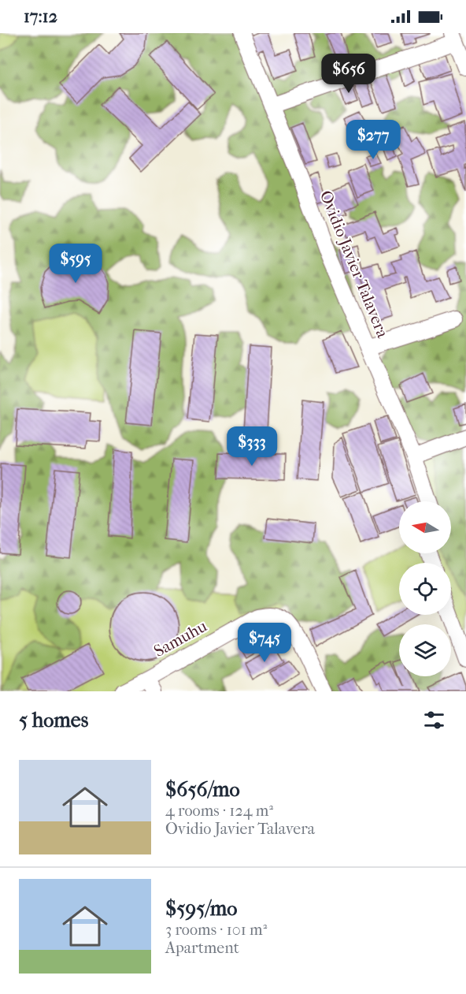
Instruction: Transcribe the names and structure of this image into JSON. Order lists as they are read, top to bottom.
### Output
{
  "streets": {
    "street": ["Ovidio Javier Talavera", "Samuhu"]
  },
  "north": "left",
  "page": {
    "status": "17:12",
    "price": [
      "$656",
      "$277",
      "$595",
      "$333",
      "$745"
    ],
    "heading": "5 homes",
    "list": [
      {
        "name": "$656/mo",
        "note": "4 rooms · 124 m² · Ovidio Javier Talavera"
      },
      {
        "name": "$595/mo",
        "note": "3 rooms · 101 m² · Apartment"
      }
    ]
  }
}
